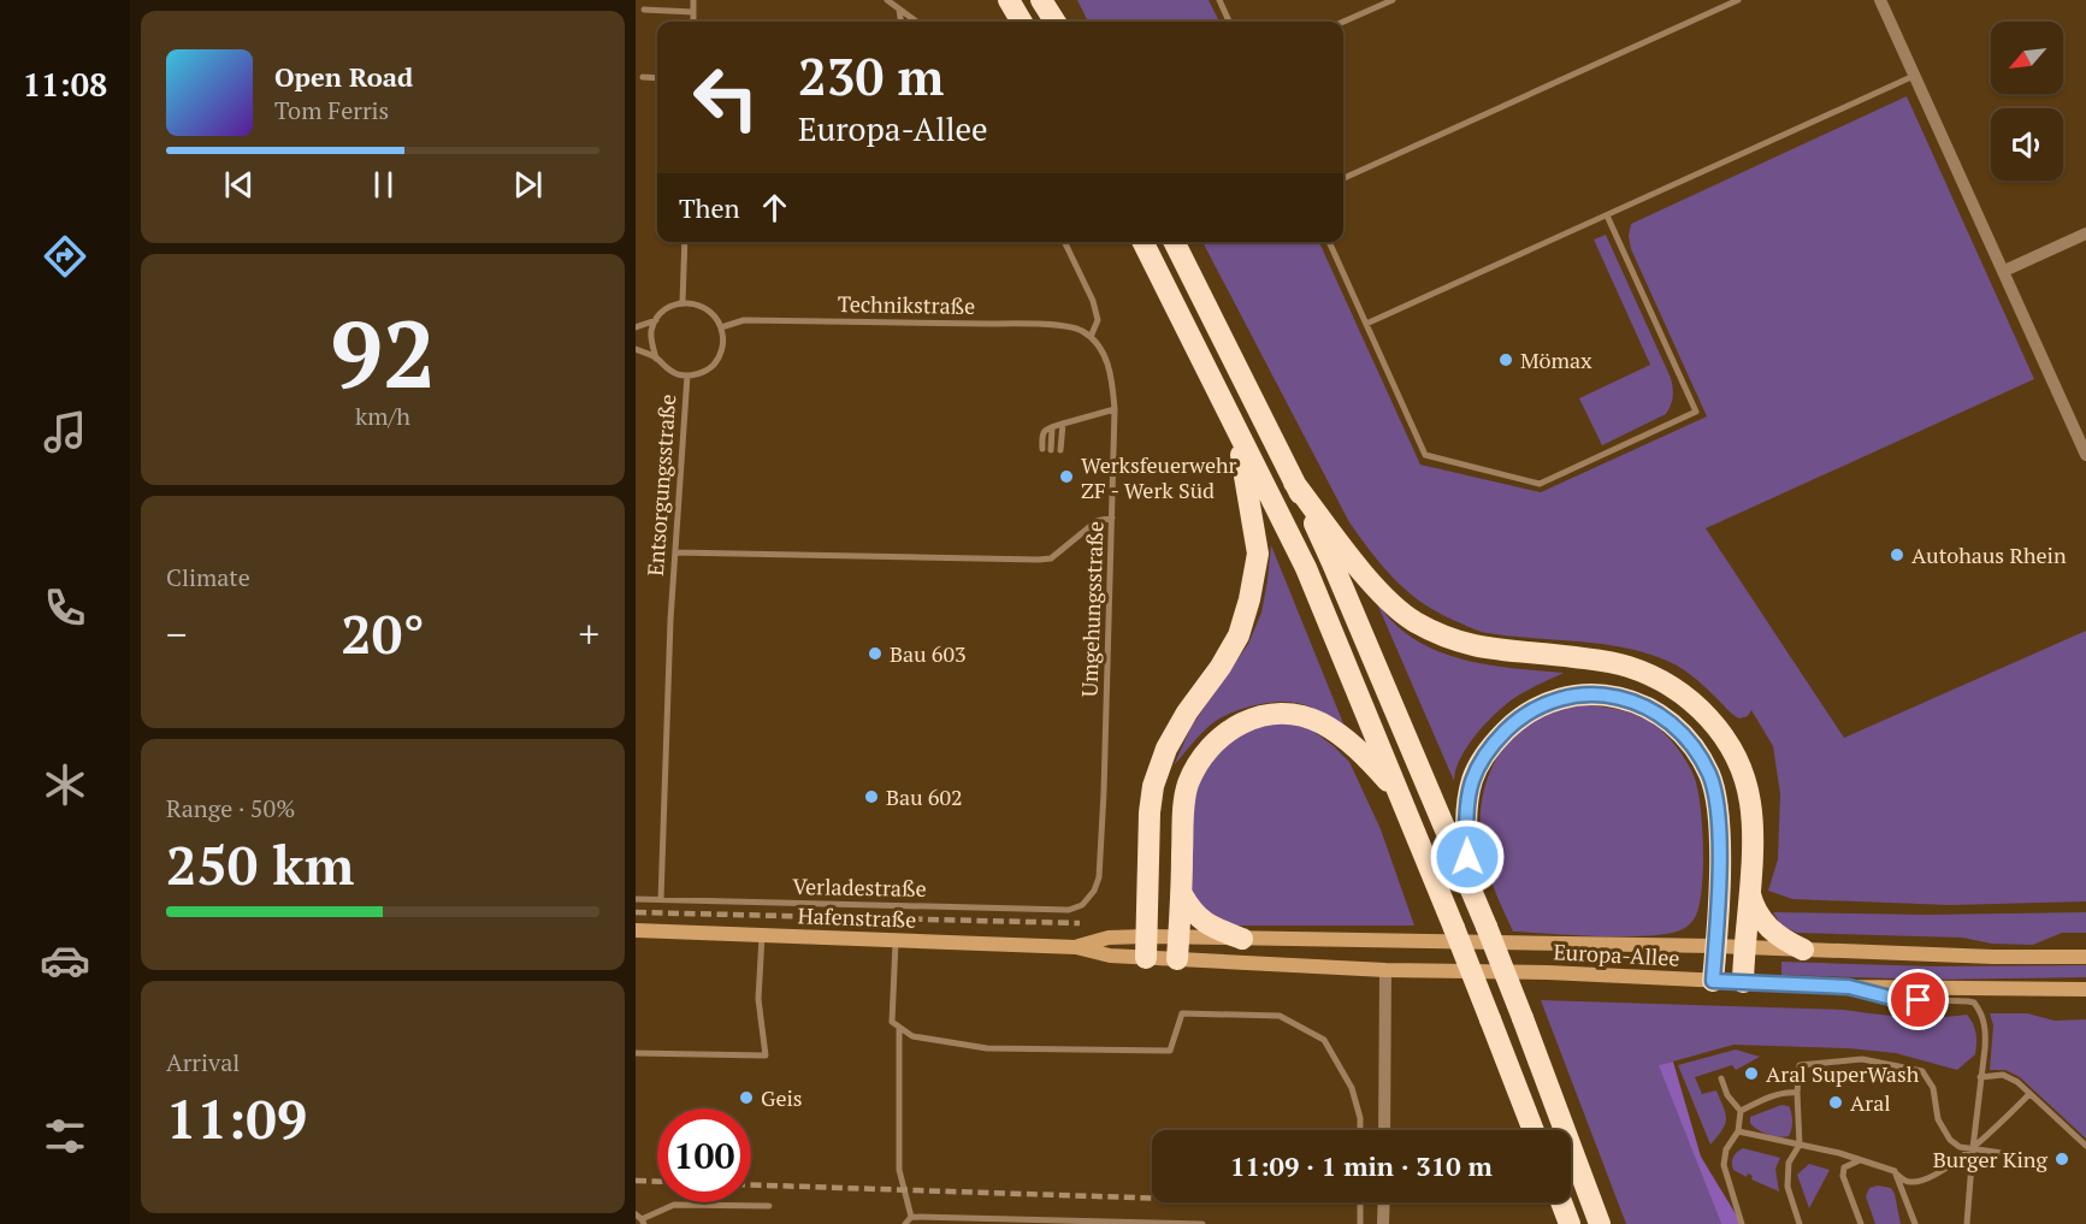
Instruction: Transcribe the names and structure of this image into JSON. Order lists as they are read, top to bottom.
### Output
{
  "streets": {
    "street": ["Hafenstraße", "Europa-Allee"],
    "lane": [
      "Technikstraße",
      "Entsorgungsstraße",
      "Umgehungsstraße",
      "Verladestraße"
    ]
  },
  "crossings": [
    ["Technikstraße", "Entsorgungsstraße"],
    ["Technikstraße", "Umgehungsstraße"],
    ["Entsorgungsstraße", "Verladestraße"],
    ["Umgehungsstraße", "Verladestraße"],
    ["Hafenstraße", "Europa-Allee"]
  ],
  "places": [
    "Mömax",
    "Werksfeuerwehr ZF - Werk Süd",
    "Autohaus Rhein",
    "Bau 603",
    "Bau 602",
    "Aral SuperWash",
    "Geis",
    "Aral",
    "Burger King"
  ],
  "north": "bottom left",
  "page": {
    "tabs": "11:08",
    "turn": ["230 m", "Europa-Allee"],
    "song": ["Open Road", "Tom Ferris"],
    "then": "Then",
    "tile": [
      ["92", "km/h"],
      "Climate",
      ["Range · 50%", "250 km"],
      ["Arrival", "11:09"]
    ],
    "heat": ["−", "20°", "+"],
    "limit": "100",
    "trip": "11:09 · 1 min · 310 m"
  }
}
